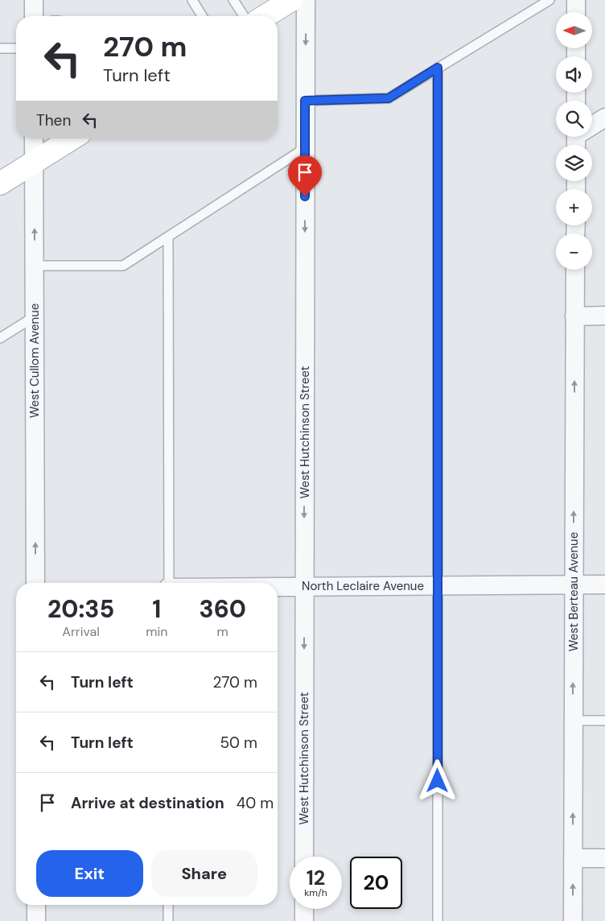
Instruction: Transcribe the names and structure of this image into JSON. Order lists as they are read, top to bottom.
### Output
{
  "streets": {
    "street": [
      "West Cullom Avenue",
      "West Hutchinson Street",
      "North Leclaire Avenue",
      "West Berteau Avenue"
    ]
  },
  "crossings": [
    ["West Hutchinson Street", "North Leclaire Avenue"],
    ["North Leclaire Avenue", "West Berteau Avenue"]
  ],
  "one_way": ["West Cullom Avenue", "West Hutchinson Street", "West Berteau Avenue"],
  "north": "left",
  "page": {
    "map_buttons": ["+", "−"],
    "turn": ["270 m", "Turn left"],
    "then": "Then",
    "eta": [
      "20:35",
      "Arrival",
      "1",
      "min",
      "360",
      "m"
    ],
    "list": [
      {
        "name": "Turn left",
        "value": "270 m"
      },
      {
        "name": "Turn left",
        "value": "50 m"
      },
      {
        "name": "Arrive at destination",
        "value": "40 m"
      }
    ],
    "buttons": ["Exit", "Share"],
    "speed": "12 km/h",
    "limit": "20"
  }
}
